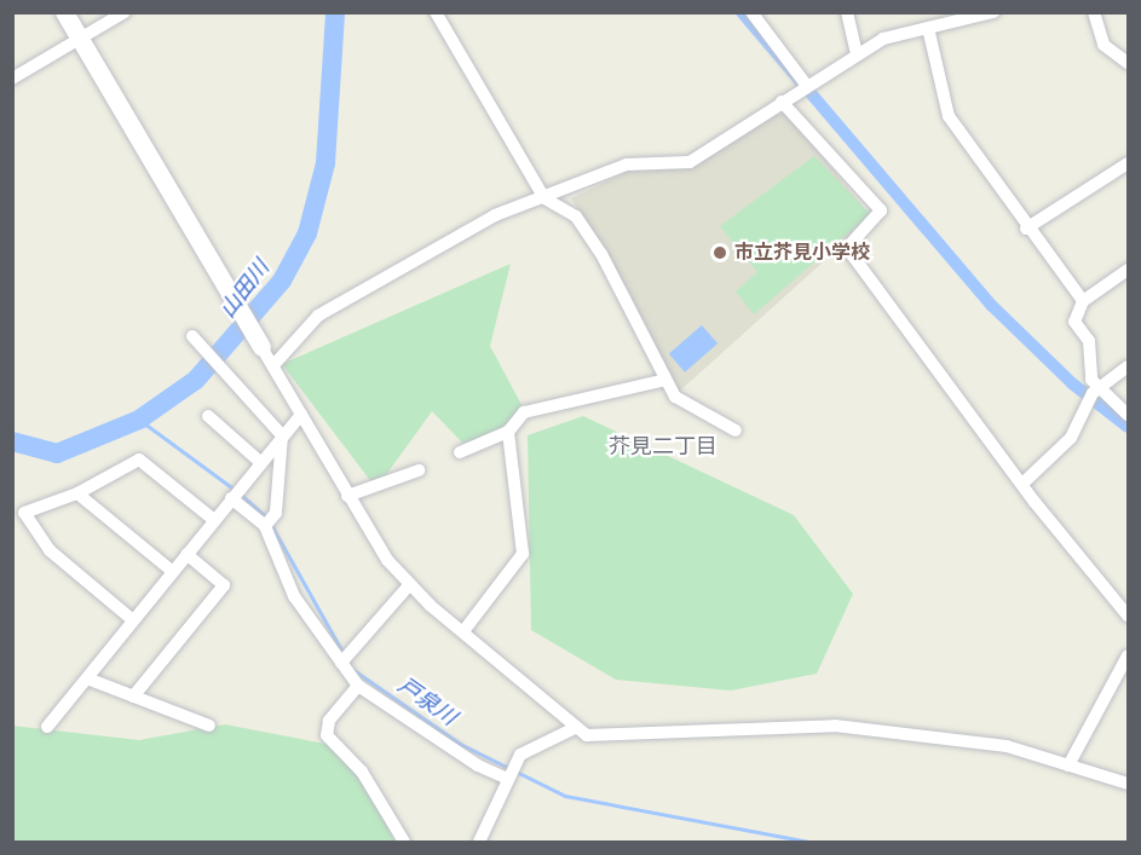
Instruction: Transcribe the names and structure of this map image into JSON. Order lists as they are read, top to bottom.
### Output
{
  "districts": ["芥見二丁目"],
  "water": ["山田川", "戸泉川"],
  "places": ["市立芥見小学校"]
}
